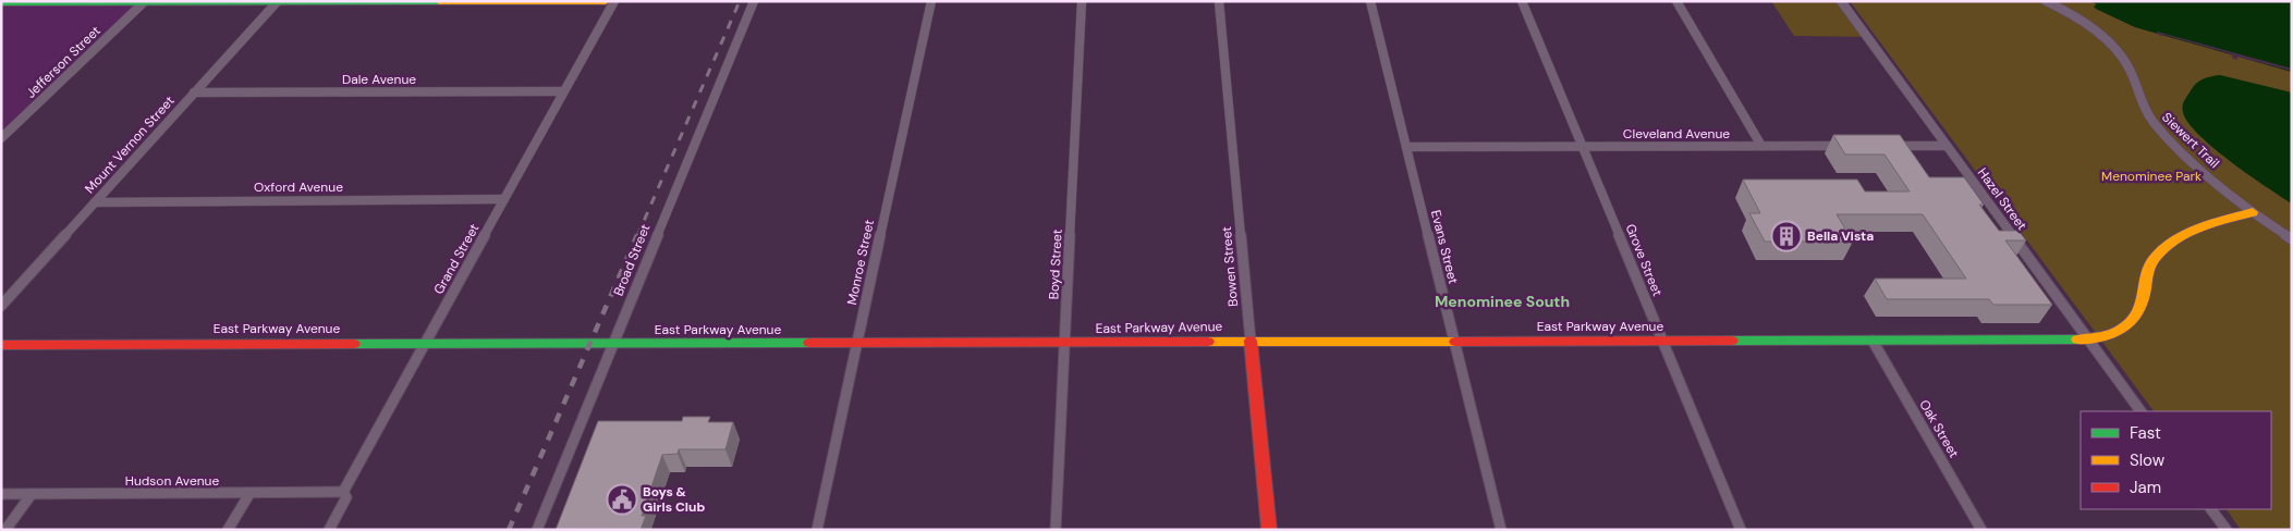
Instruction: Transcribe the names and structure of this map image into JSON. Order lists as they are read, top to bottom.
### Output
{
  "streets": {
    "street": [
      "Jefferson Street",
      "Dale Avenue",
      "Cleveland Avenue",
      "Siewert Trail",
      "Mount Vernon Street",
      "Oxford Avenue",
      "Hazel Street",
      "Evans Street",
      "Grand Street",
      "Broad Street",
      "Grove Street",
      "Monroe Street",
      "Boyd Street",
      "Bowen Street",
      "East Parkway Avenue",
      "Oak Street",
      "Hudson Avenue"
    ]
  },
  "crossings": [
    ["Dale Avenue", "Mount Vernon Street"],
    ["Dale Avenue", "Grand Street"],
    ["Cleveland Avenue", "Evans Street"],
    ["Cleveland Avenue", "Grove Street"],
    ["Siewert Trail", "East Parkway Avenue"],
    ["Mount Vernon Street", "Oxford Avenue"],
    ["Oxford Avenue", "Grand Street"],
    ["Hazel Street", "East Parkway Avenue"],
    ["Evans Street", "East Parkway Avenue"],
    ["Grand Street", "East Parkway Avenue"],
    ["Grand Street", "Hudson Avenue"],
    ["Broad Street", "East Parkway Avenue"],
    ["Grove Street", "East Parkway Avenue"],
    ["Monroe Street", "East Parkway Avenue"],
    ["Boyd Street", "East Parkway Avenue"],
    ["Bowen Street", "East Parkway Avenue"],
    ["East Parkway Avenue", "Oak Street"]
  ],
  "districts": ["Menominee South"],
  "parks": ["Menominee Park"],
  "places": {
    "building": ["Bella Vista"],
    "public building": ["Boys & Girls Club"]
  },
  "legend": ["Fast", "Slow", "Jam"]
}
